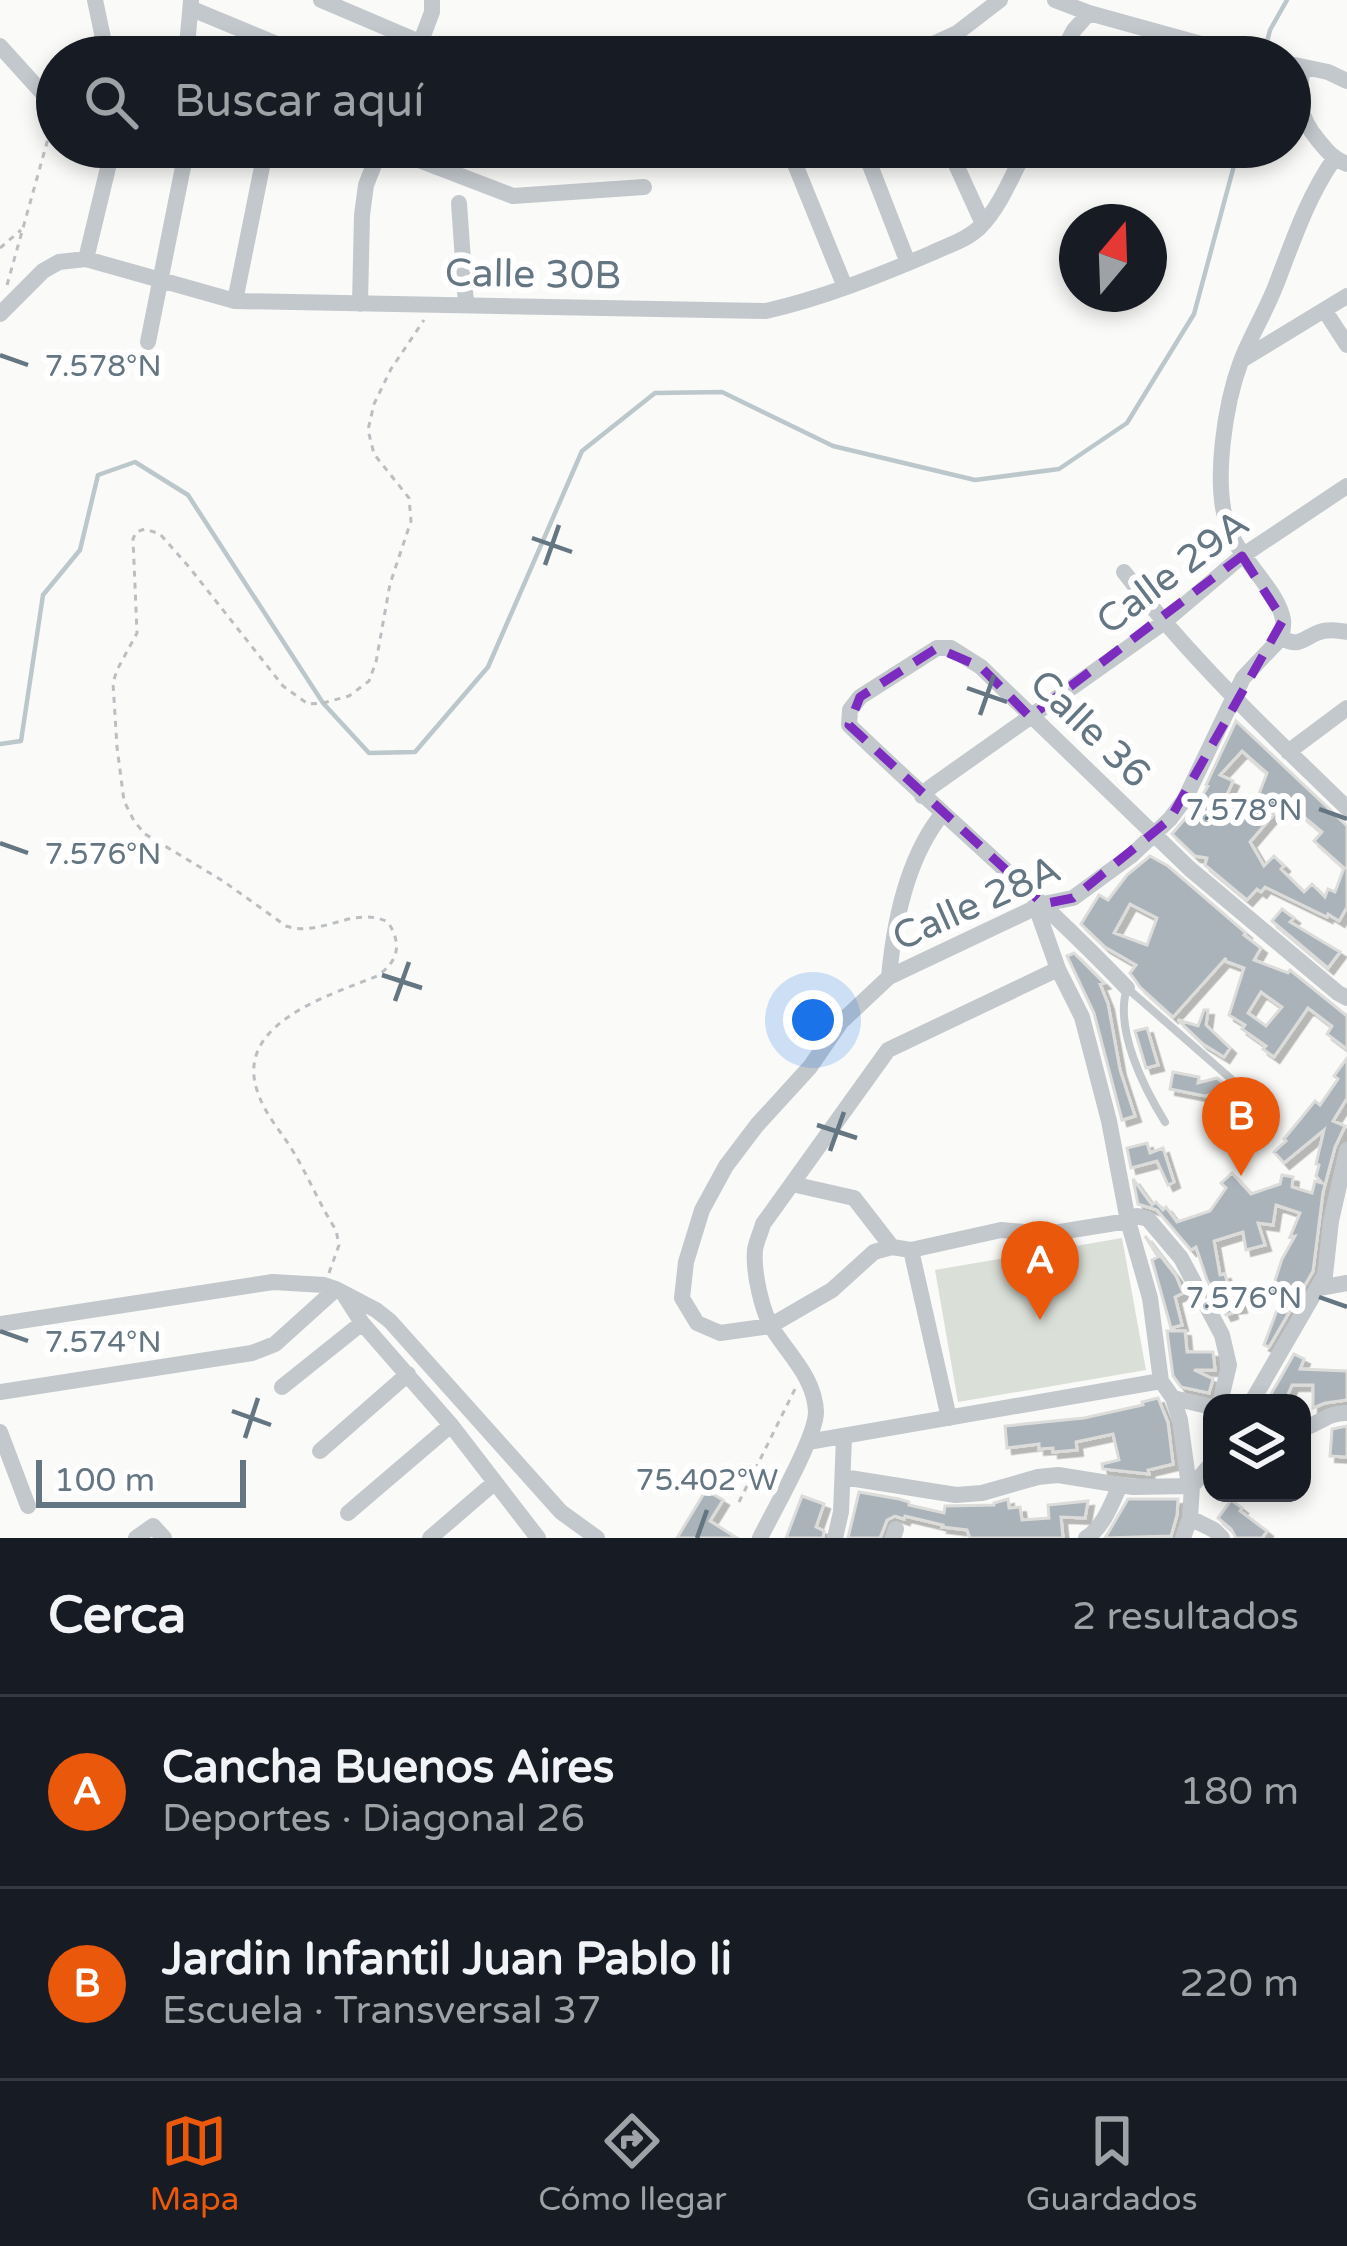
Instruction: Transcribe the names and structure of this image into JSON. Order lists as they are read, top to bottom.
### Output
{
  "streets": {
    "street": [
      "Calle 30B",
      "Calle 29A",
      "Calle 36",
      "Calle 28A"
    ]
  },
  "crossings": [
    ["Calle 29A", "Calle 36"],
    ["Calle 36", "Calle 28A"]
  ],
  "scale_bar": "100 m",
  "north": "top",
  "page": {
    "search": "Buscar aquí",
    "pins": ["B", "A"],
    "scale": "100 m",
    "heading": ["Cerca", "2 resultados"],
    "list": [
      {
        "mark": "A",
        "name": "Cancha Buenos Aires",
        "note": "Deportes · Diagonal 26",
        "value": "180 m"
      },
      {
        "mark": "B",
        "name": "Jardin Infantil Juan Pablo Ii",
        "note": "Escuela · Transversal 37",
        "value": "220 m"
      }
    ],
    "nav": ["Mapa", "Cómo llegar", "Guardados"]
  },
  "coordinates": [
    "7.578°N",
    "7.576°N",
    "7.574°N",
    "75.402°W"
  ]
}
